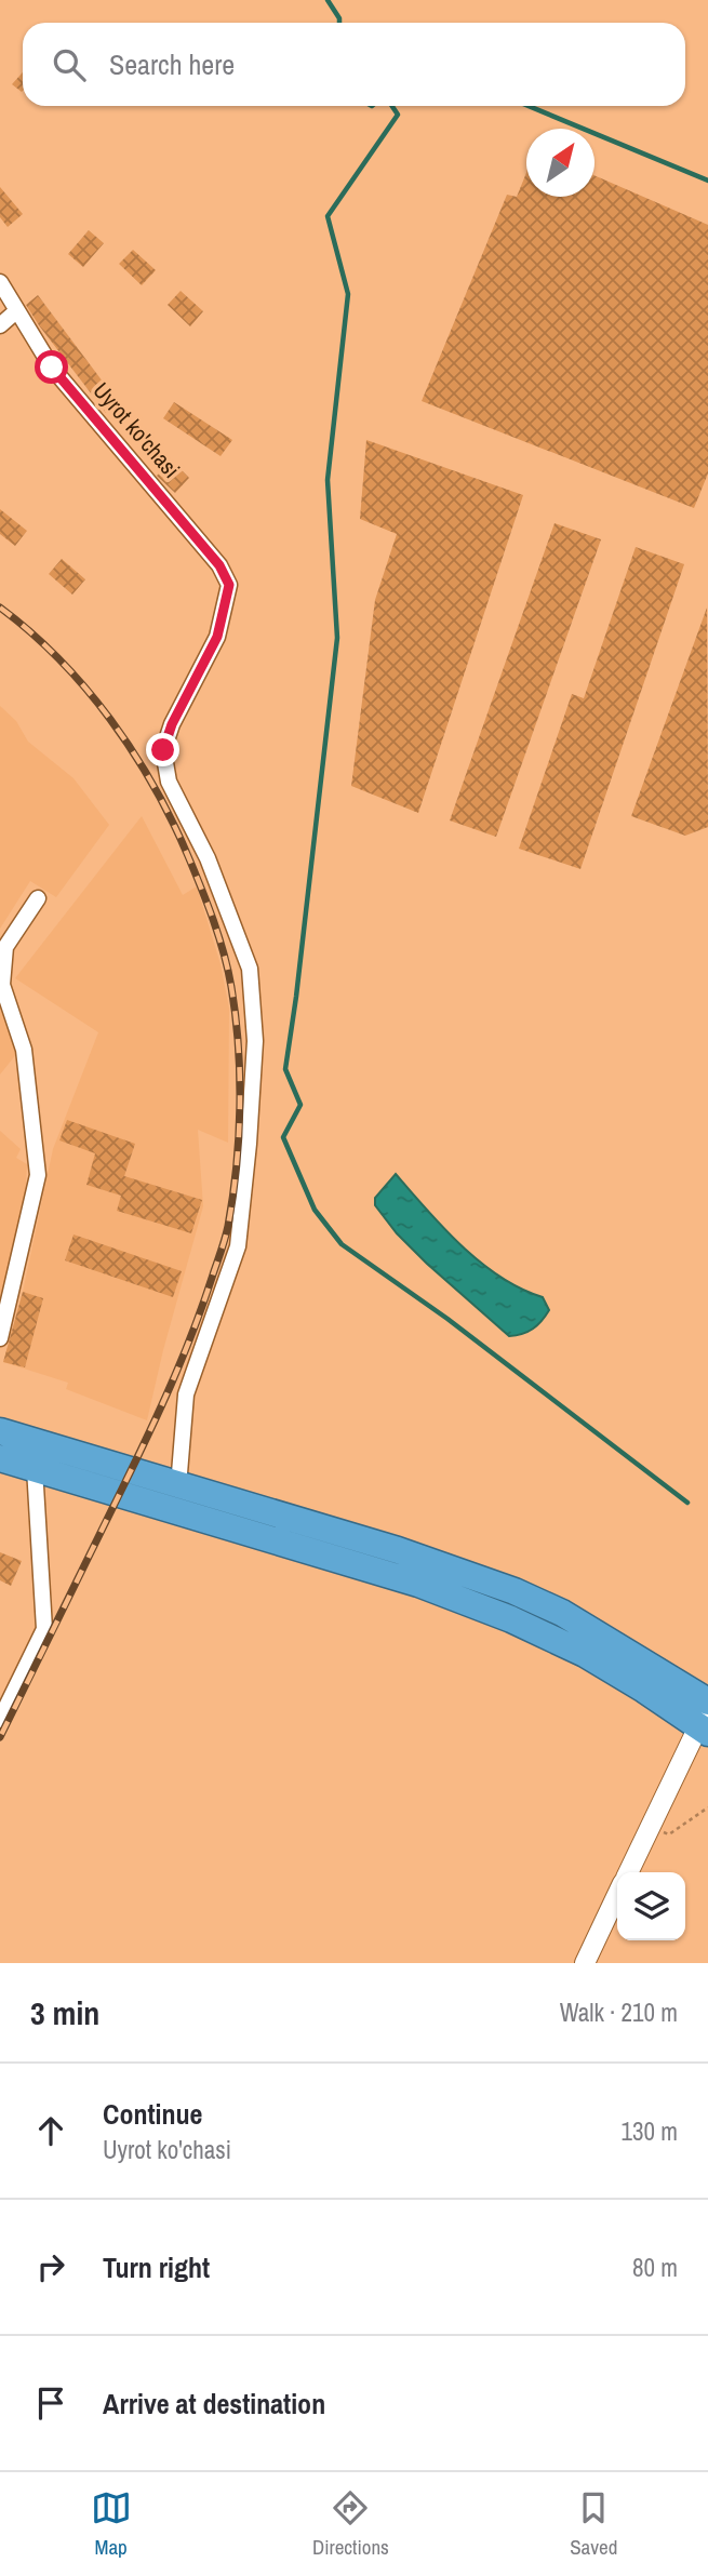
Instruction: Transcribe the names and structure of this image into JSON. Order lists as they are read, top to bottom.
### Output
{
  "streets": {
    "street": ["Uyrot ko'chasi"]
  },
  "north": "top right",
  "page": {
    "search": "Search here",
    "heading": ["3 min", "Walk · 210 m"],
    "list": [
      ["Continue", "Uyrot ko'chasi", "130 m"],
      ["Turn right", "80 m"],
      "Arrive at destination"
    ],
    "nav": ["Map", "Directions", "Saved"]
  }
}
